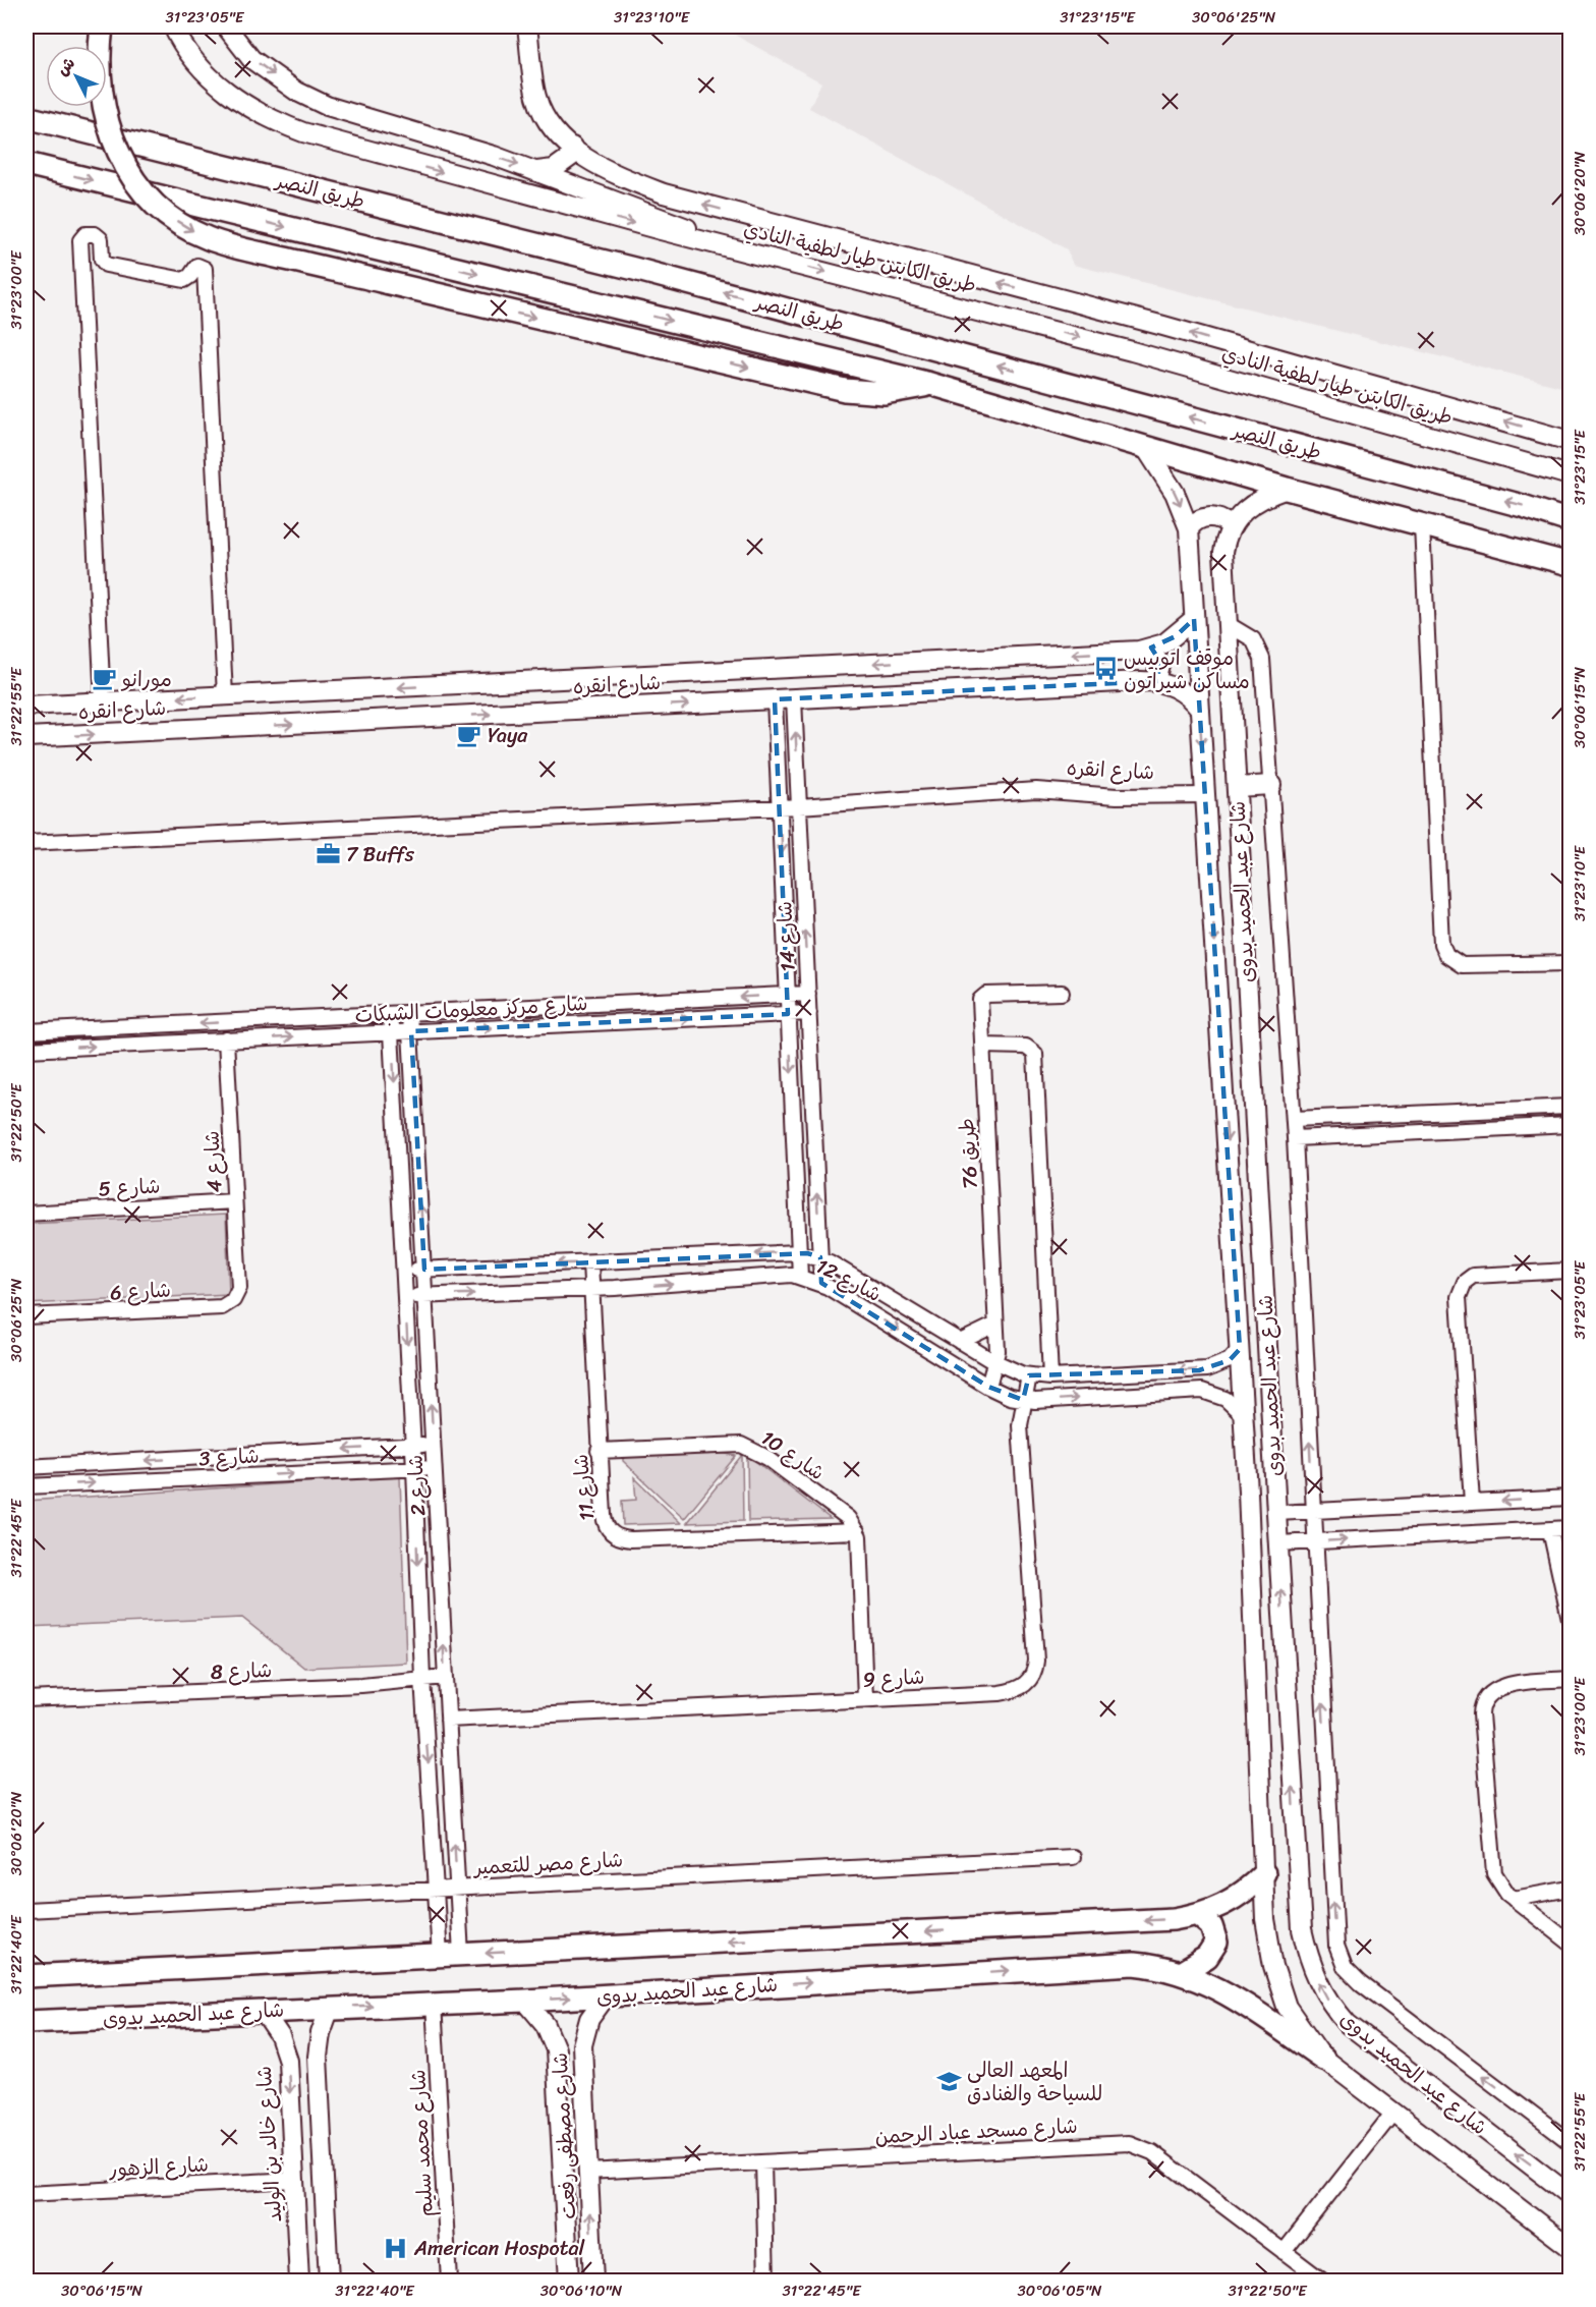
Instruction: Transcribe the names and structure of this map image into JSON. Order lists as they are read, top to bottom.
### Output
{
  "streets": {
    "main road": [
      "طريق النصر",
      "طريق الكابتن طيار لطفية النادي",
      "شارع انقره",
      "شارع عبد الحميد بدوى",
      "شارع مصطفى رفعت",
      "شارع خالد بن الوليد"
    ],
    "street": [
      "شارع 14",
      "شارع مركز معلومات الشبكات",
      "طريق 76",
      "شارع 4",
      "شارع 5",
      "شارع 12",
      "شارع 6",
      "شارع 10",
      "شارع 3",
      "شارع 2",
      "شارع 11",
      "شارع 8",
      "شارع 9",
      "شارع مصر للتعمير",
      "شارع مسجد عباد الرحمن",
      "شارع محمد سليم",
      "شارع الزهور"
    ]
  },
  "crossings": [
    ["طريق النصر", "شارع عبد الحميد بدوى"],
    ["شارع انقره", "شارع عبد الحميد بدوى"],
    ["شارع انقره", "شارع 14"],
    ["شارع عبد الحميد بدوى", "شارع 12"],
    ["شارع عبد الحميد بدوى", "شارع مصطفى رفعت"],
    ["شارع عبد الحميد بدوى", "شارع محمد سليم"],
    ["شارع عبد الحميد بدوى", "شارع خالد بن الوليد"],
    ["شارع 14", "شارع مركز معلومات الشبكات"],
    ["شارع 14", "شارع 12"],
    ["شارع مركز معلومات الشبكات", "شارع 4"],
    ["شارع مركز معلومات الشبكات", "شارع 2"],
    ["طريق 76", "شارع 12"],
    ["شارع 4", "شارع 5"],
    ["شارع 4", "شارع 6"],
    ["شارع 12", "شارع 2"],
    ["شارع 12", "شارع 11"],
    ["شارع 12", "شارع 9"],
    ["شارع 10", "شارع 11"],
    ["شارع 3", "شارع 2"],
    ["شارع 2", "شارع 8"],
    ["شارع 2", "شارع 9"],
    ["شارع 2", "شارع مصر للتعمير"],
    ["شارع مسجد عباد الرحمن", "شارع مصطفى رفعت"],
    ["شارع خالد بن الوليد", "شارع الزهور"]
  ],
  "places": {
    "bus stop": ["موقف اتوبيس مساكن شيراتون"],
    "cafe": ["مورانو", "Yaya"],
    "office": ["7 Buffs"],
    "school or university": ["المعهد العالى للسياحة والفنادق"],
    "hospital": ["American Hospotal"]
  },
  "north": "top left",
  "coordinates": [
    "31°23'05\"E",
    "31°23'10\"E",
    "31°23'15\"E",
    "30°06'25\"N",
    "30°06'20\"N",
    "31°23'00\"E",
    "31°22'55\"E",
    "30°06'15\"N",
    "31°22'50\"E",
    "31°22'45\"E",
    "31°22'40\"E",
    "30°06'10\"N",
    "30°06'05\"N"
  ]
}
